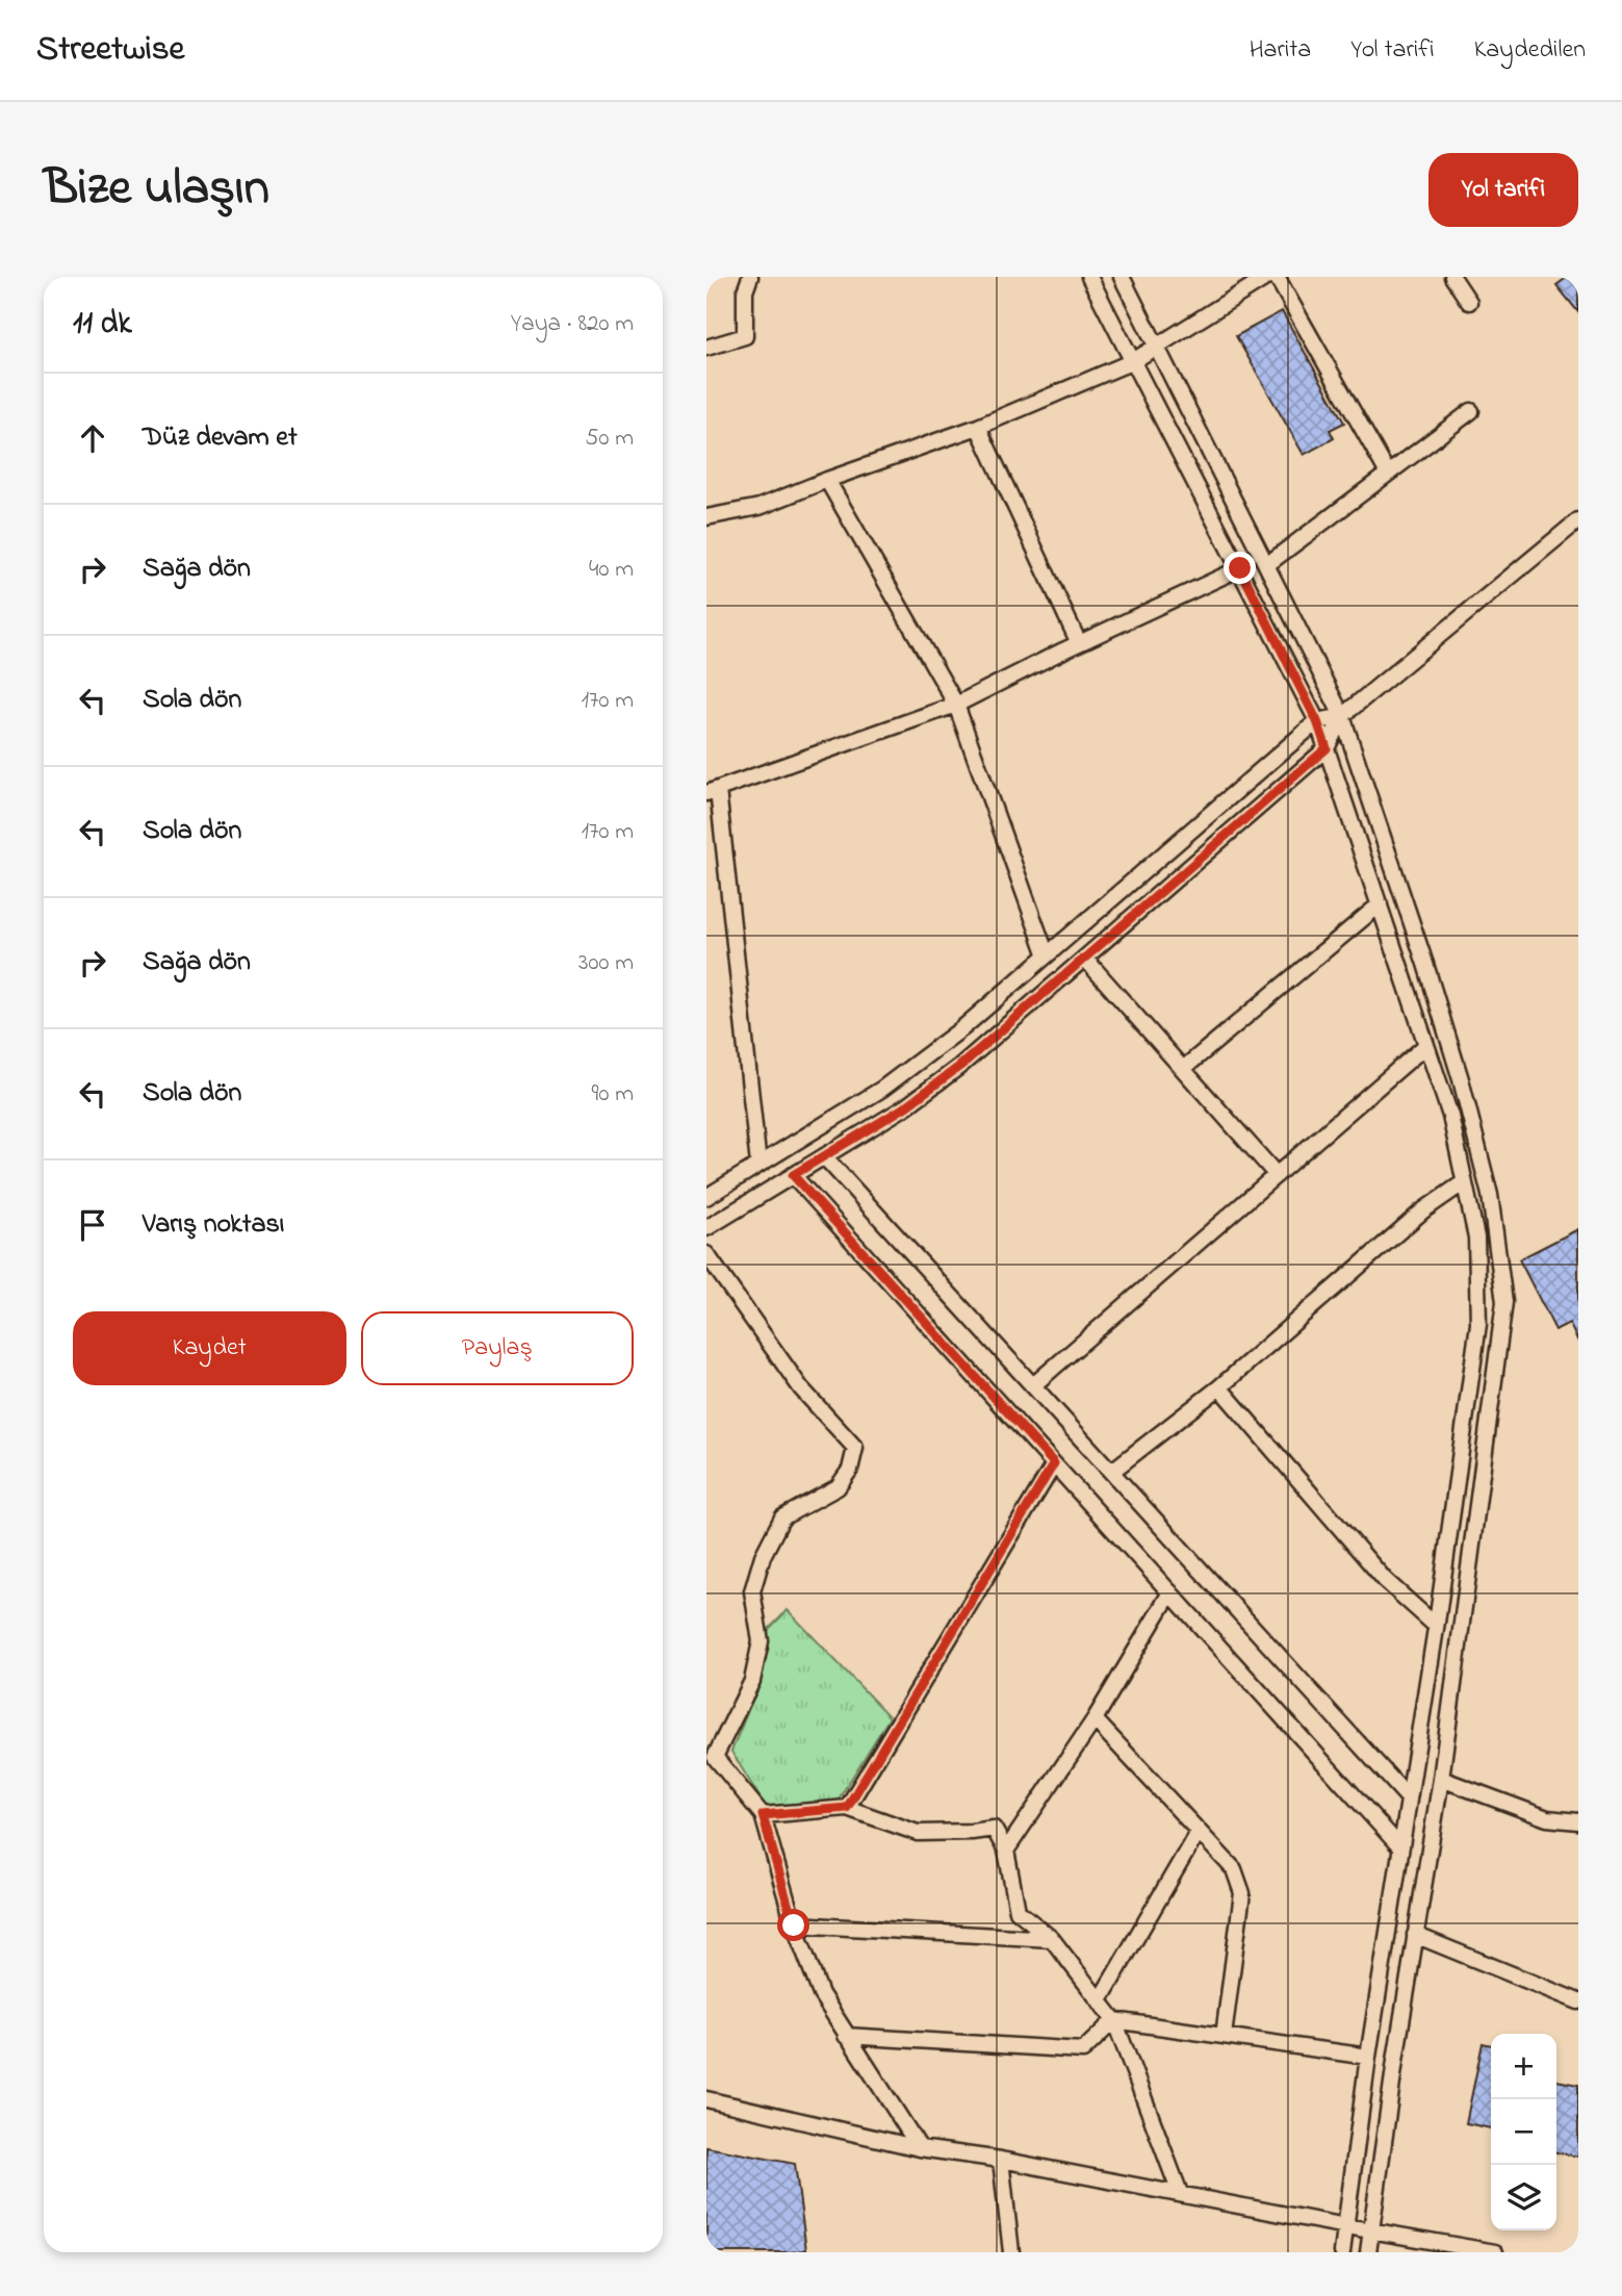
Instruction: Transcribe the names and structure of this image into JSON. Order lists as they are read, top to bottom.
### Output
{
  "page": {
    "header": "Streetwise",
    "nav": ["Harita", "Yol tarifi", "Kaydedilen"],
    "title": "Bize ulaşın",
    "buttons": [
      "Yol tarifi",
      ["Kaydet", "Paylaş"]
    ],
    "heading": ["11 dk", "Yaya · 820 m"],
    "list": [
      ["Düz devam et", "50 m"],
      ["Sağa dön", "40 m"],
      ["Sola dön", "170 m"],
      ["Sola dön", "170 m"],
      ["Sağa dön", "300 m"],
      ["Sola dön", "90 m"],
      "Varış noktası"
    ],
    "map_buttons": ["+", "−"]
  }
}
